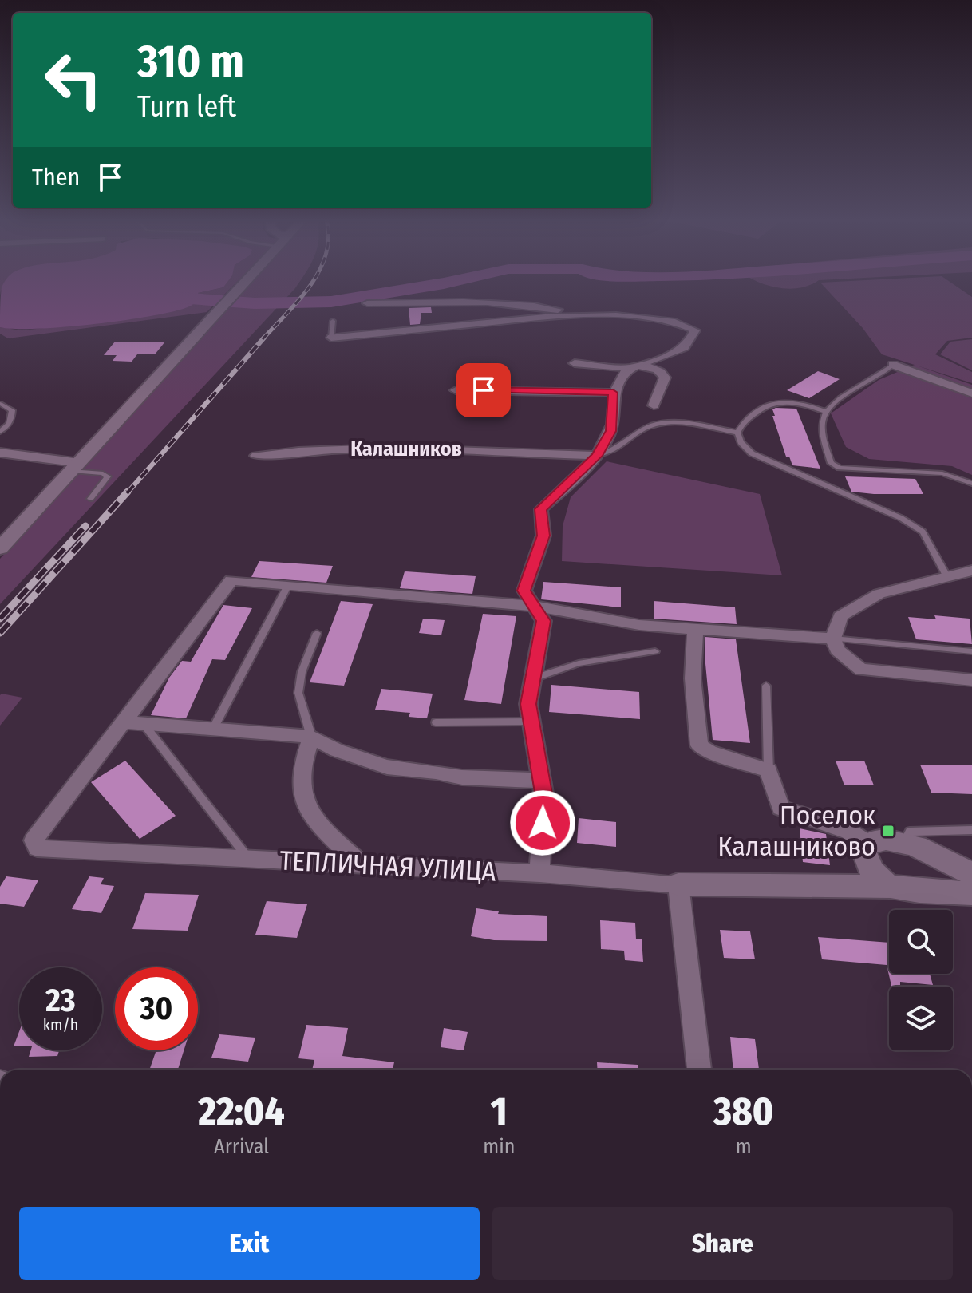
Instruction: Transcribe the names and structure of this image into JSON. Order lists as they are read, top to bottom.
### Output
{
  "streets": {
    "street": ["ТЕПЛИЧНАЯ УЛИЦА"]
  },
  "districts": ["Калашников"],
  "places": {
    "transit": ["Поселок Калашниково"]
  },
  "page": {
    "turn": ["310 m", "Turn left"],
    "then": "Then",
    "speed": "23 km/h",
    "limit": "30",
    "eta": [
      "22:04",
      "Arrival",
      "1",
      "min",
      "380",
      "m"
    ],
    "buttons": ["Exit", "Share"]
  }
}
